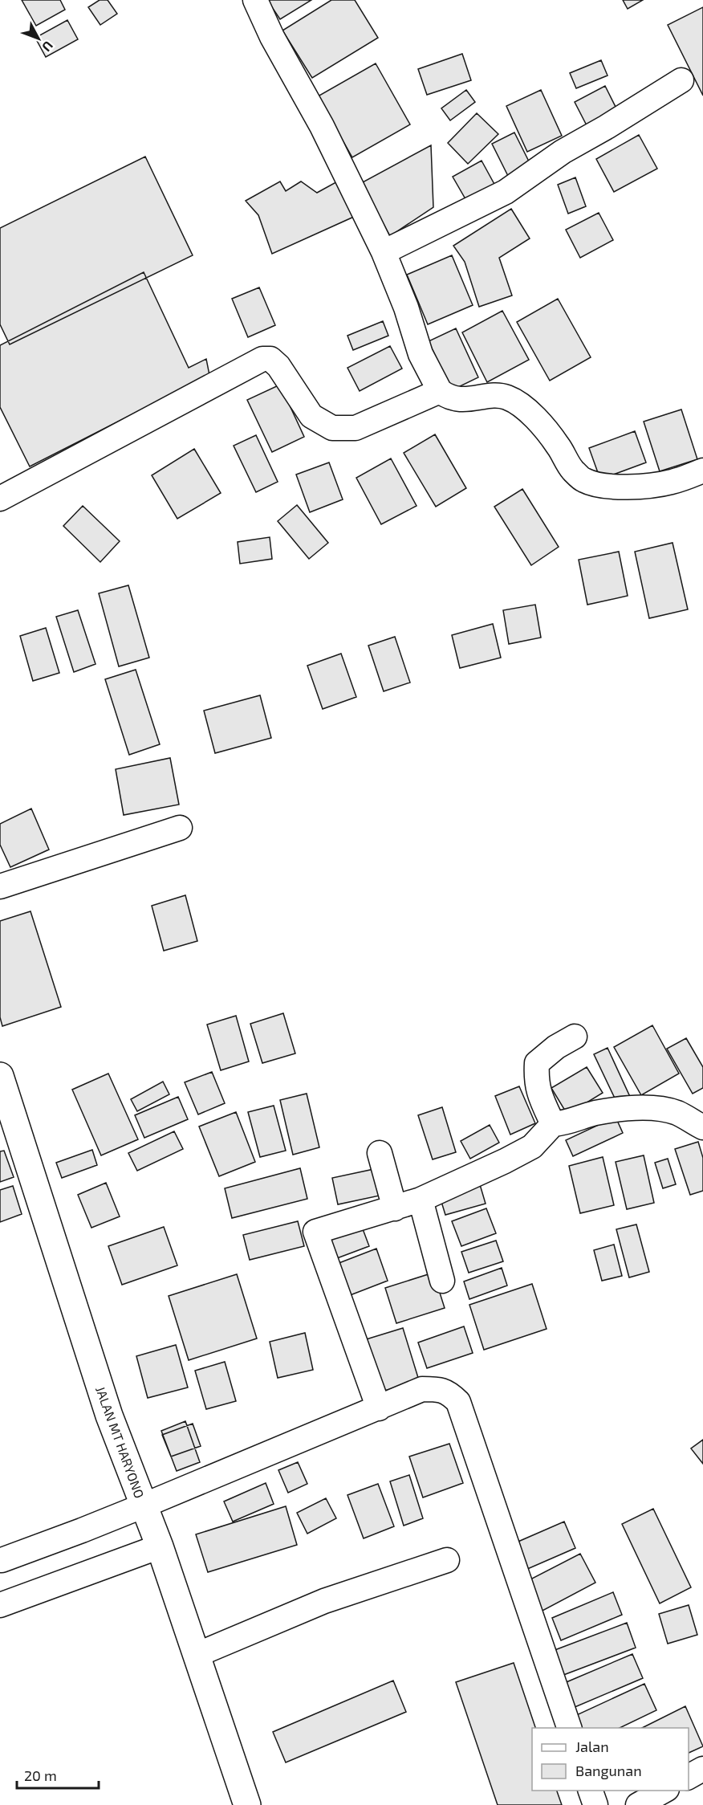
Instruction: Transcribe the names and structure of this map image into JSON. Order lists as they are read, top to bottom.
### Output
{
  "streets": {
    "main road": ["JALAN MT HARYONO"]
  },
  "legend": ["Jalan", "Bangunan"],
  "scale_bar": "20 m",
  "north": "bottom right"
}
